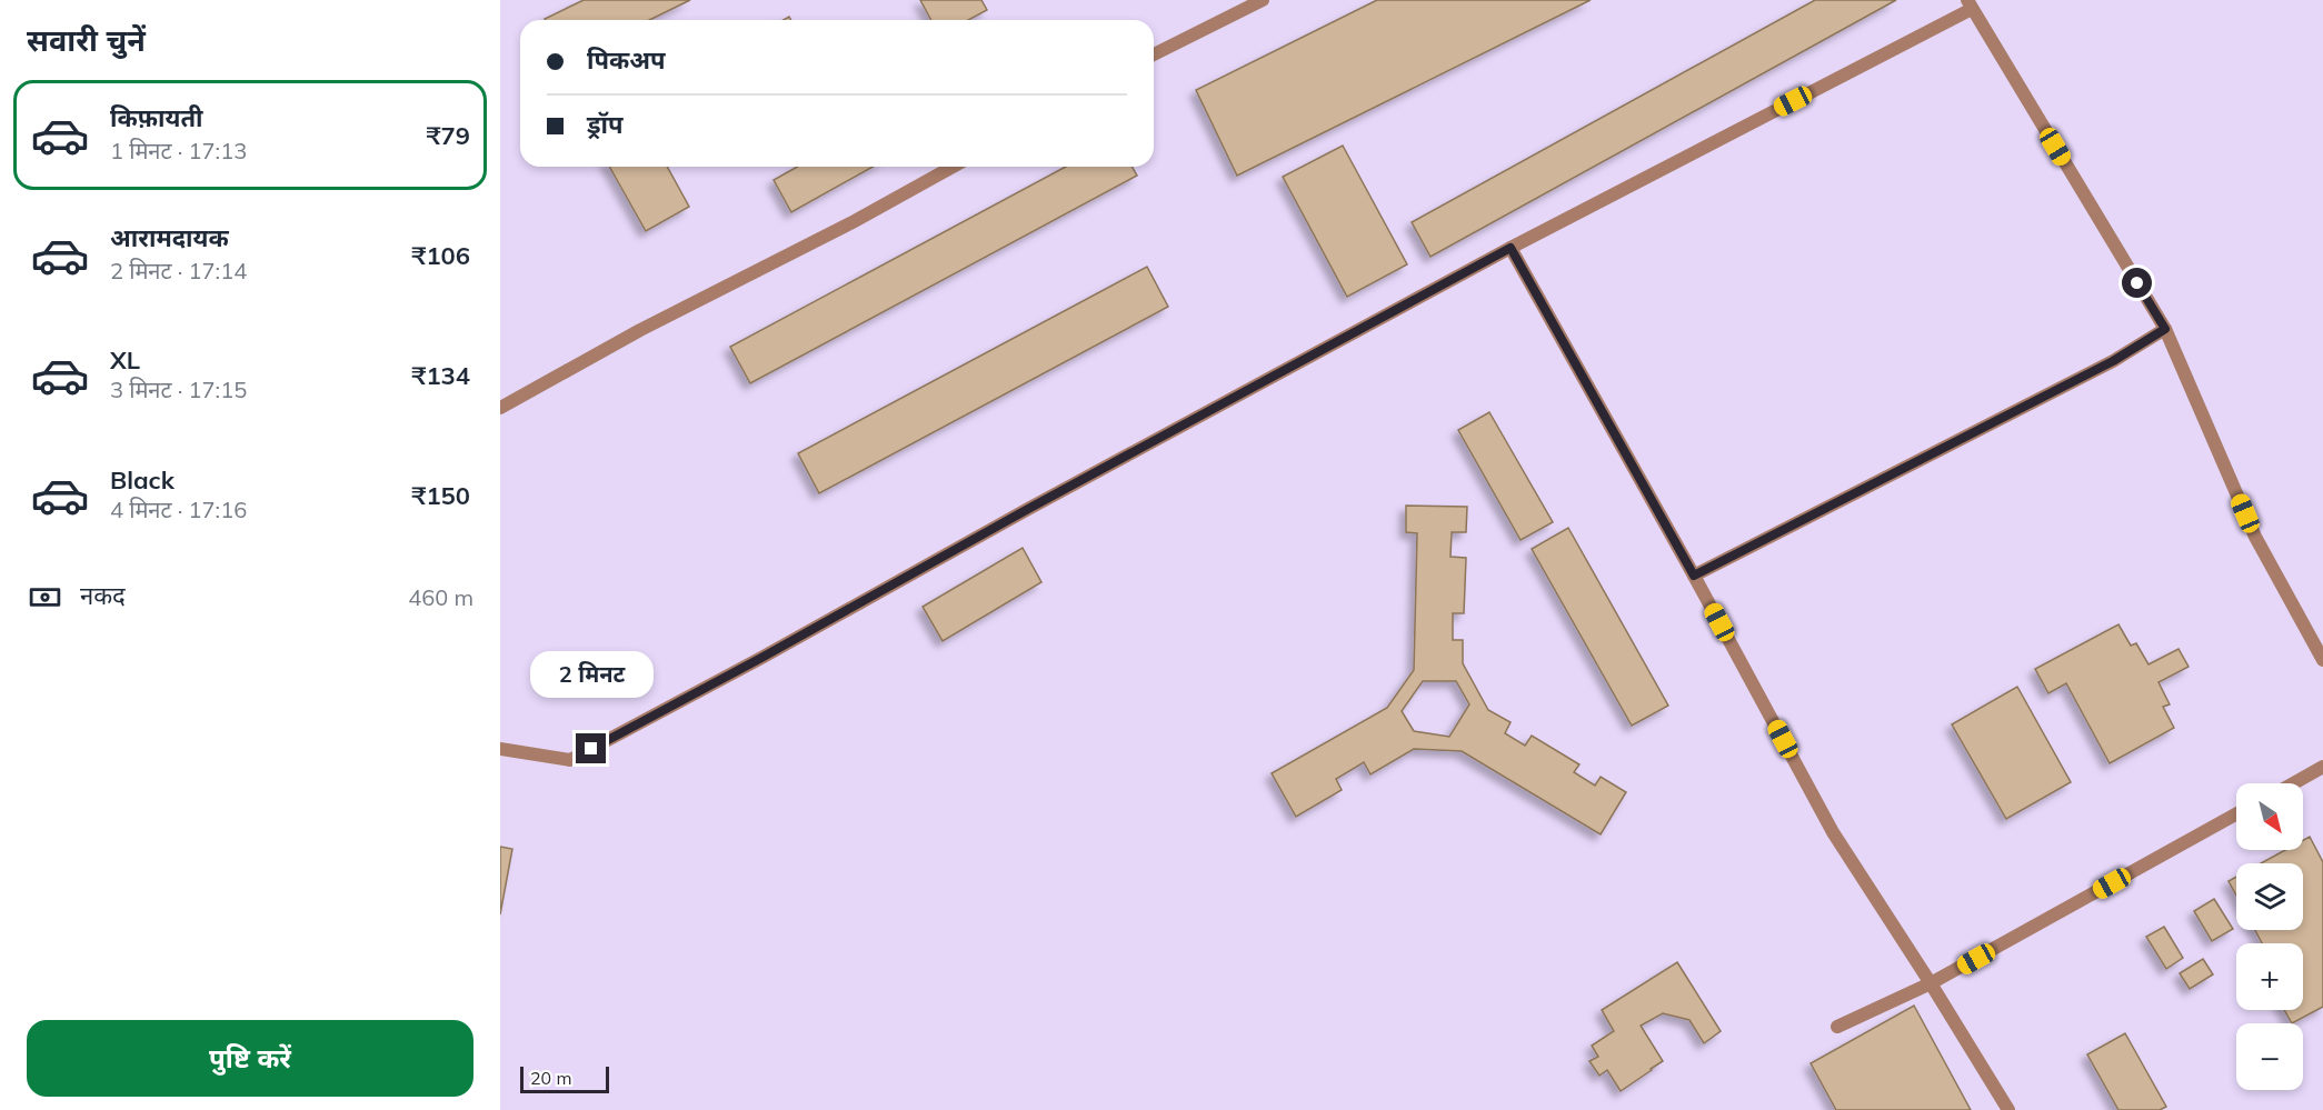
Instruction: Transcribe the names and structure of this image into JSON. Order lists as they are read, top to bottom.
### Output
{
  "scale_bar": "20 m",
  "north": "bottom right",
  "page": {
    "heading": "सवारी चुनें",
    "banner": ["पिकअप", "ड्रॉप"],
    "list": [
      {
        "name": "किफ़ायती",
        "note": "1 मिनट · 17:13",
        "value": "₹79"
      },
      {
        "name": "आरामदायक",
        "note": "2 मिनट · 17:14",
        "value": "₹106"
      },
      {
        "name": "XL",
        "note": "3 मिनट · 17:15",
        "value": "₹134"
      },
      {
        "name": "Black",
        "note": "4 मिनट · 17:16",
        "value": "₹150"
      }
    ],
    "pay": ["नकद", "460 m"],
    "bubble": "2 मिनट",
    "map_buttons": ["+", "−"],
    "buttons": "पुष्टि करें",
    "scale": "20 m"
  }
}
